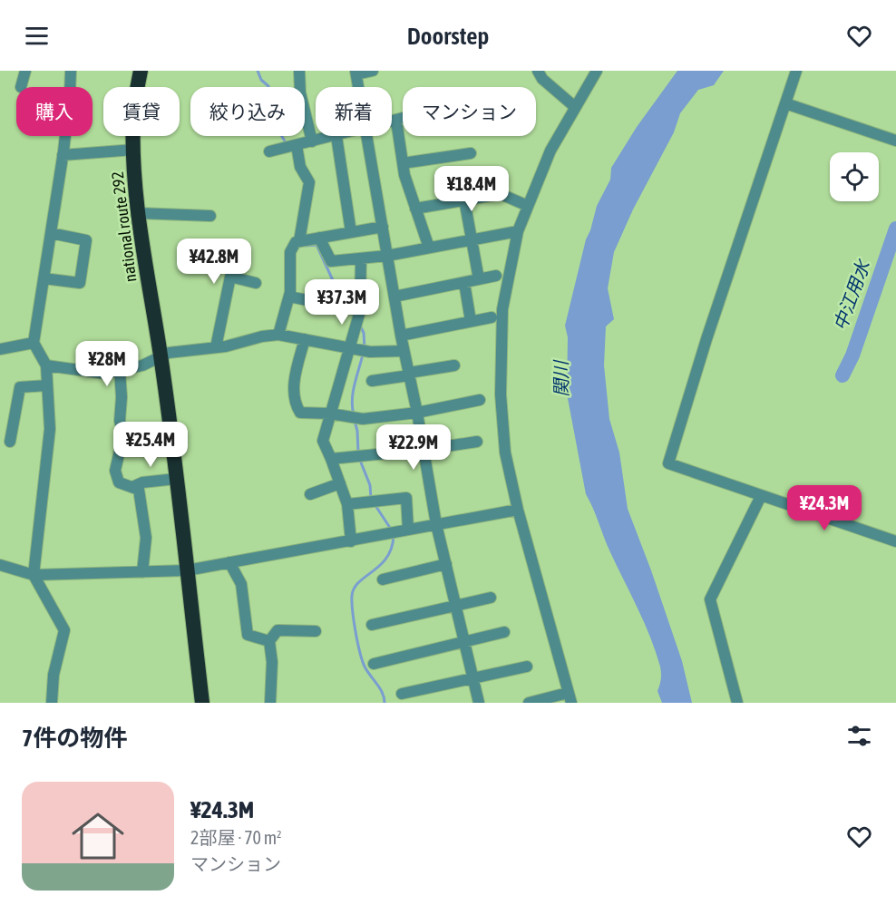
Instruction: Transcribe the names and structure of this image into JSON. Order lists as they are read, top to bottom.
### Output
{
  "streets": {
    "highway": ["national route 292"]
  },
  "water": ["中江用水", "関川"],
  "page": {
    "header": "Doorstep",
    "chip": [
      "購入",
      "賃貸",
      "絞り込み",
      "新着",
      "マンション"
    ],
    "price": [
      "¥18.4M",
      "¥42.8M",
      "¥37.3M",
      "¥28M",
      "¥25.4M",
      "¥22.9M",
      "¥24.3M"
    ],
    "heading": "7件の物件",
    "list": [
      {
        "name": "¥24.3M",
        "note": "2部屋 · 70 m² · マンション"
      }
    ]
  }
}
